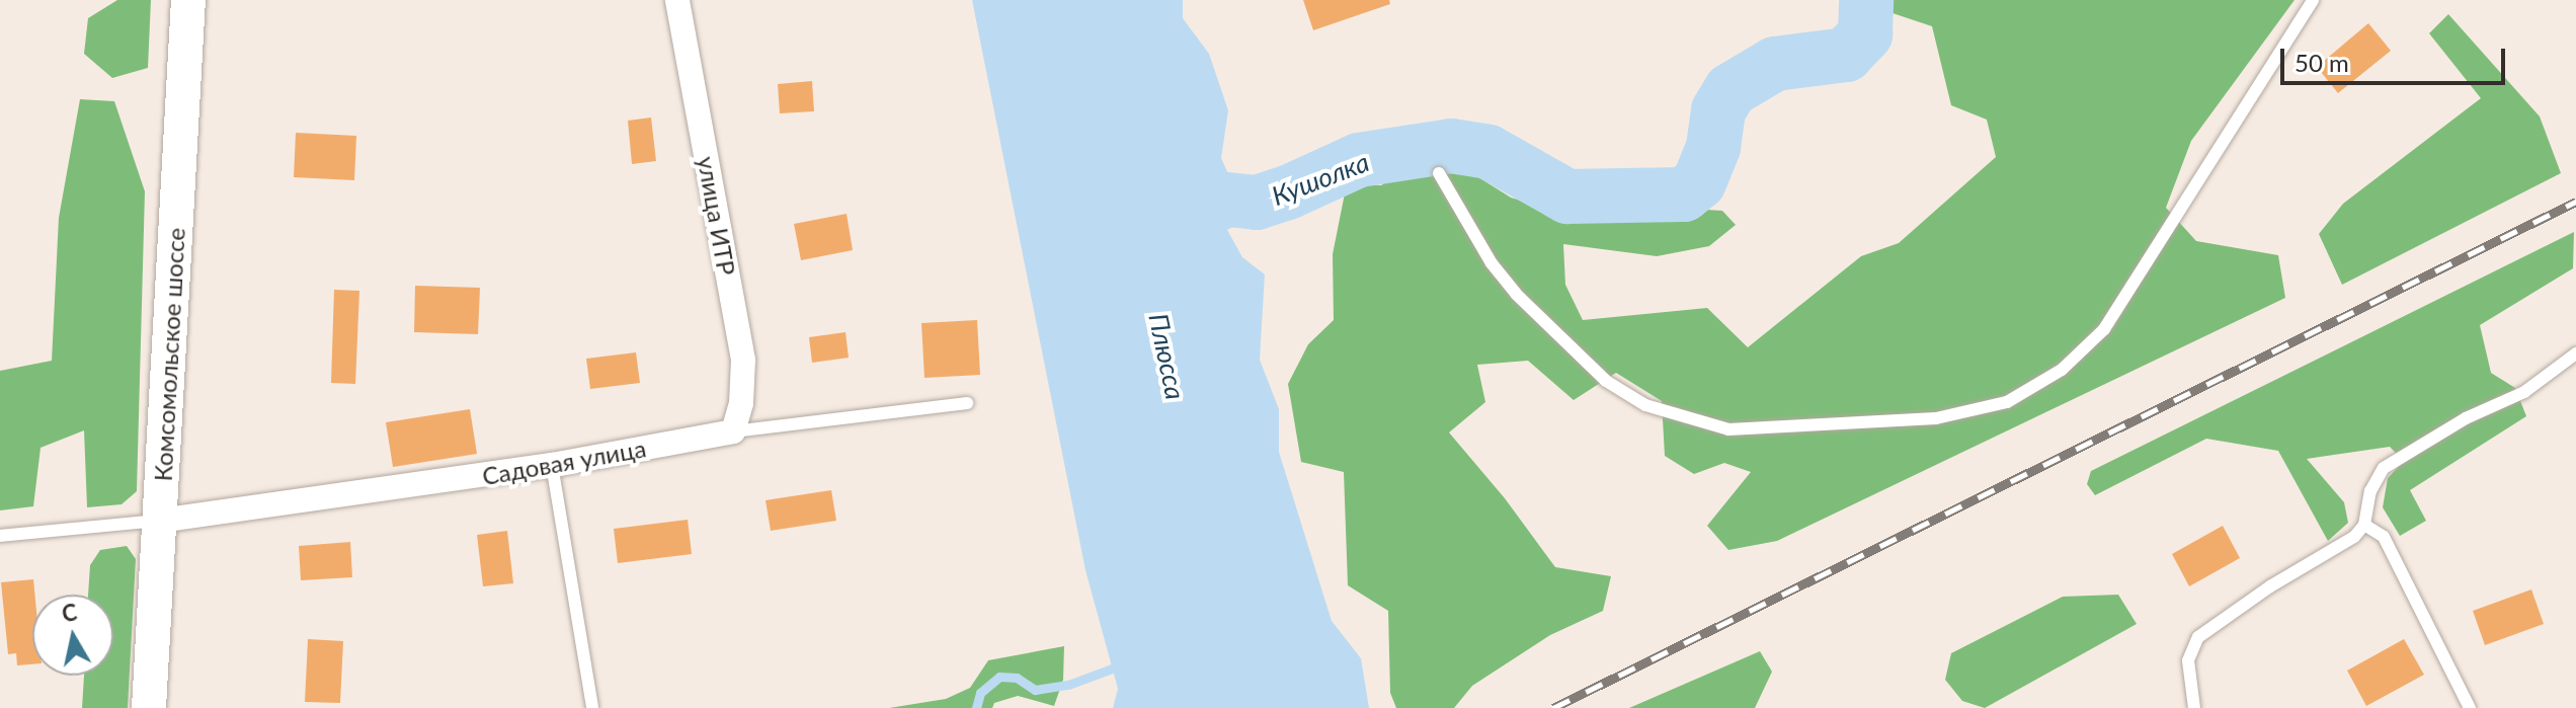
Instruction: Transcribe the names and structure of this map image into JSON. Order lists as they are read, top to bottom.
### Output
{
  "streets": {
    "main road": ["Комсомольское шоссе"],
    "street": ["улица ИТР", "Садовая улица"]
  },
  "crossings": [
    ["улица ИТР", "Садовая улица"],
    ["Комсомольское шоссе", "Садовая улица"]
  ],
  "water": ["Кушолка", "Плюсса"],
  "scale_bar": "50 m",
  "north": "top"
}
